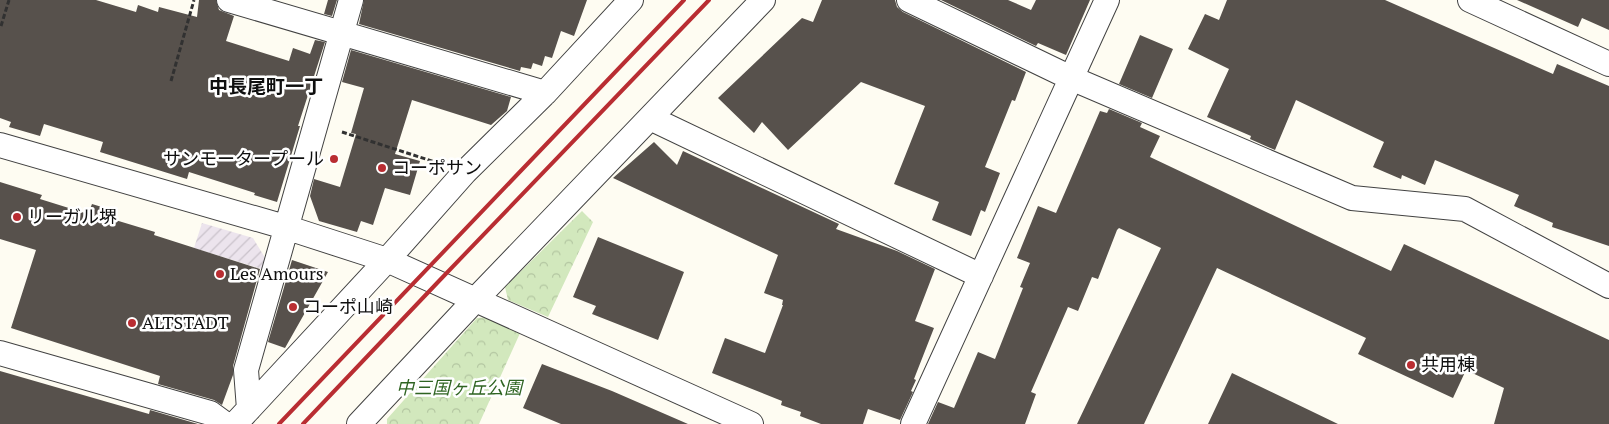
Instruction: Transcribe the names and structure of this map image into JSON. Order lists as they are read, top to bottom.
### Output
{
  "districts": ["中長尾町一丁"],
  "parks": ["中三国ヶ丘公園"],
  "places": [
    "サンモータープール",
    "コーポサン",
    "リーガル堺",
    "Les Amours",
    "コーポ山崎",
    "ALTSTADT",
    "共用棟"
  ]
}
